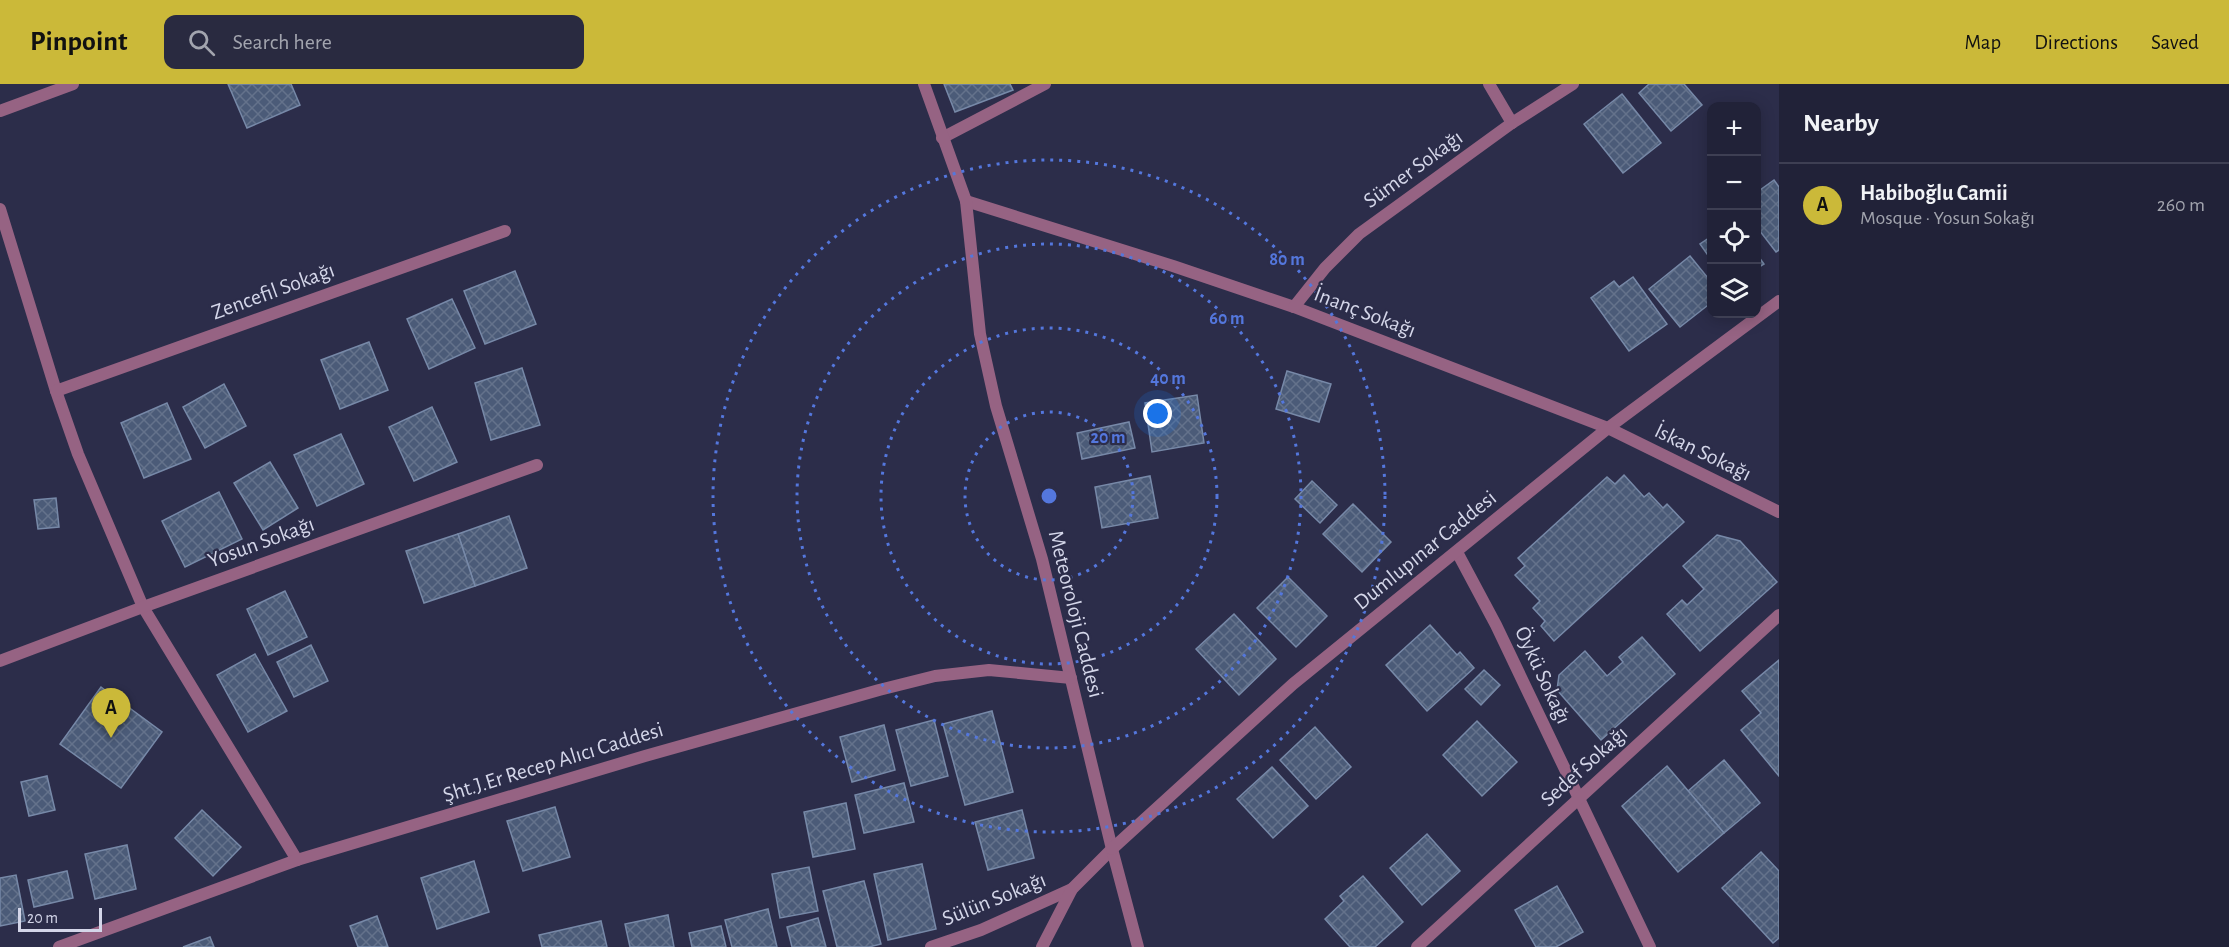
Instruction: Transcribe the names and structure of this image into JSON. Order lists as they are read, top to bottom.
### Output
{
  "streets": {
    "street": [
      "Sümer Sokağı",
      "Zencefil Sokağı",
      "İnanç Sokağı",
      "İskan Sokağı",
      "Yosun Sokağı",
      "Dumlupınar Caddesi",
      "Meteoroloji Caddesi",
      "Öykü Sokağı",
      "Şht.J.Er Recep Alıcı Caddesi",
      "Sedef Sokağı",
      "Sülün Sokağı"
    ]
  },
  "crossings": [
    ["Sümer Sokağı", "İnanç Sokağı"],
    ["İnanç Sokağı", "İskan Sokağı"],
    ["İnanç Sokağı", "Dumlupınar Caddesi"],
    ["İnanç Sokağı", "Meteoroloji Caddesi"],
    ["İskan Sokağı", "Dumlupınar Caddesi"],
    ["Dumlupınar Caddesi", "Meteoroloji Caddesi"],
    ["Dumlupınar Caddesi", "Öykü Sokağı"],
    ["Dumlupınar Caddesi", "Sülün Sokağı"],
    ["Meteoroloji Caddesi", "Şht.J.Er Recep Alıcı Caddesi"],
    ["Öykü Sokağı", "Sedef Sokağı"]
  ],
  "scale_bar": "20 m",
  "page": {
    "header": "Pinpoint",
    "search": "Search here",
    "nav": ["Map", "Directions", "Saved"],
    "heading": "Nearby",
    "map_buttons": ["+", "−"],
    "list": [
      {
        "mark": "A",
        "name": "Habiboğlu Camii",
        "note": "Mosque · Yosun Sokağı",
        "value": "260 m"
      }
    ],
    "pins": "A",
    "scale": "20 m"
  },
  "rings": [
    "80 m",
    "60 m",
    "40 m",
    "20 m"
  ]
}
